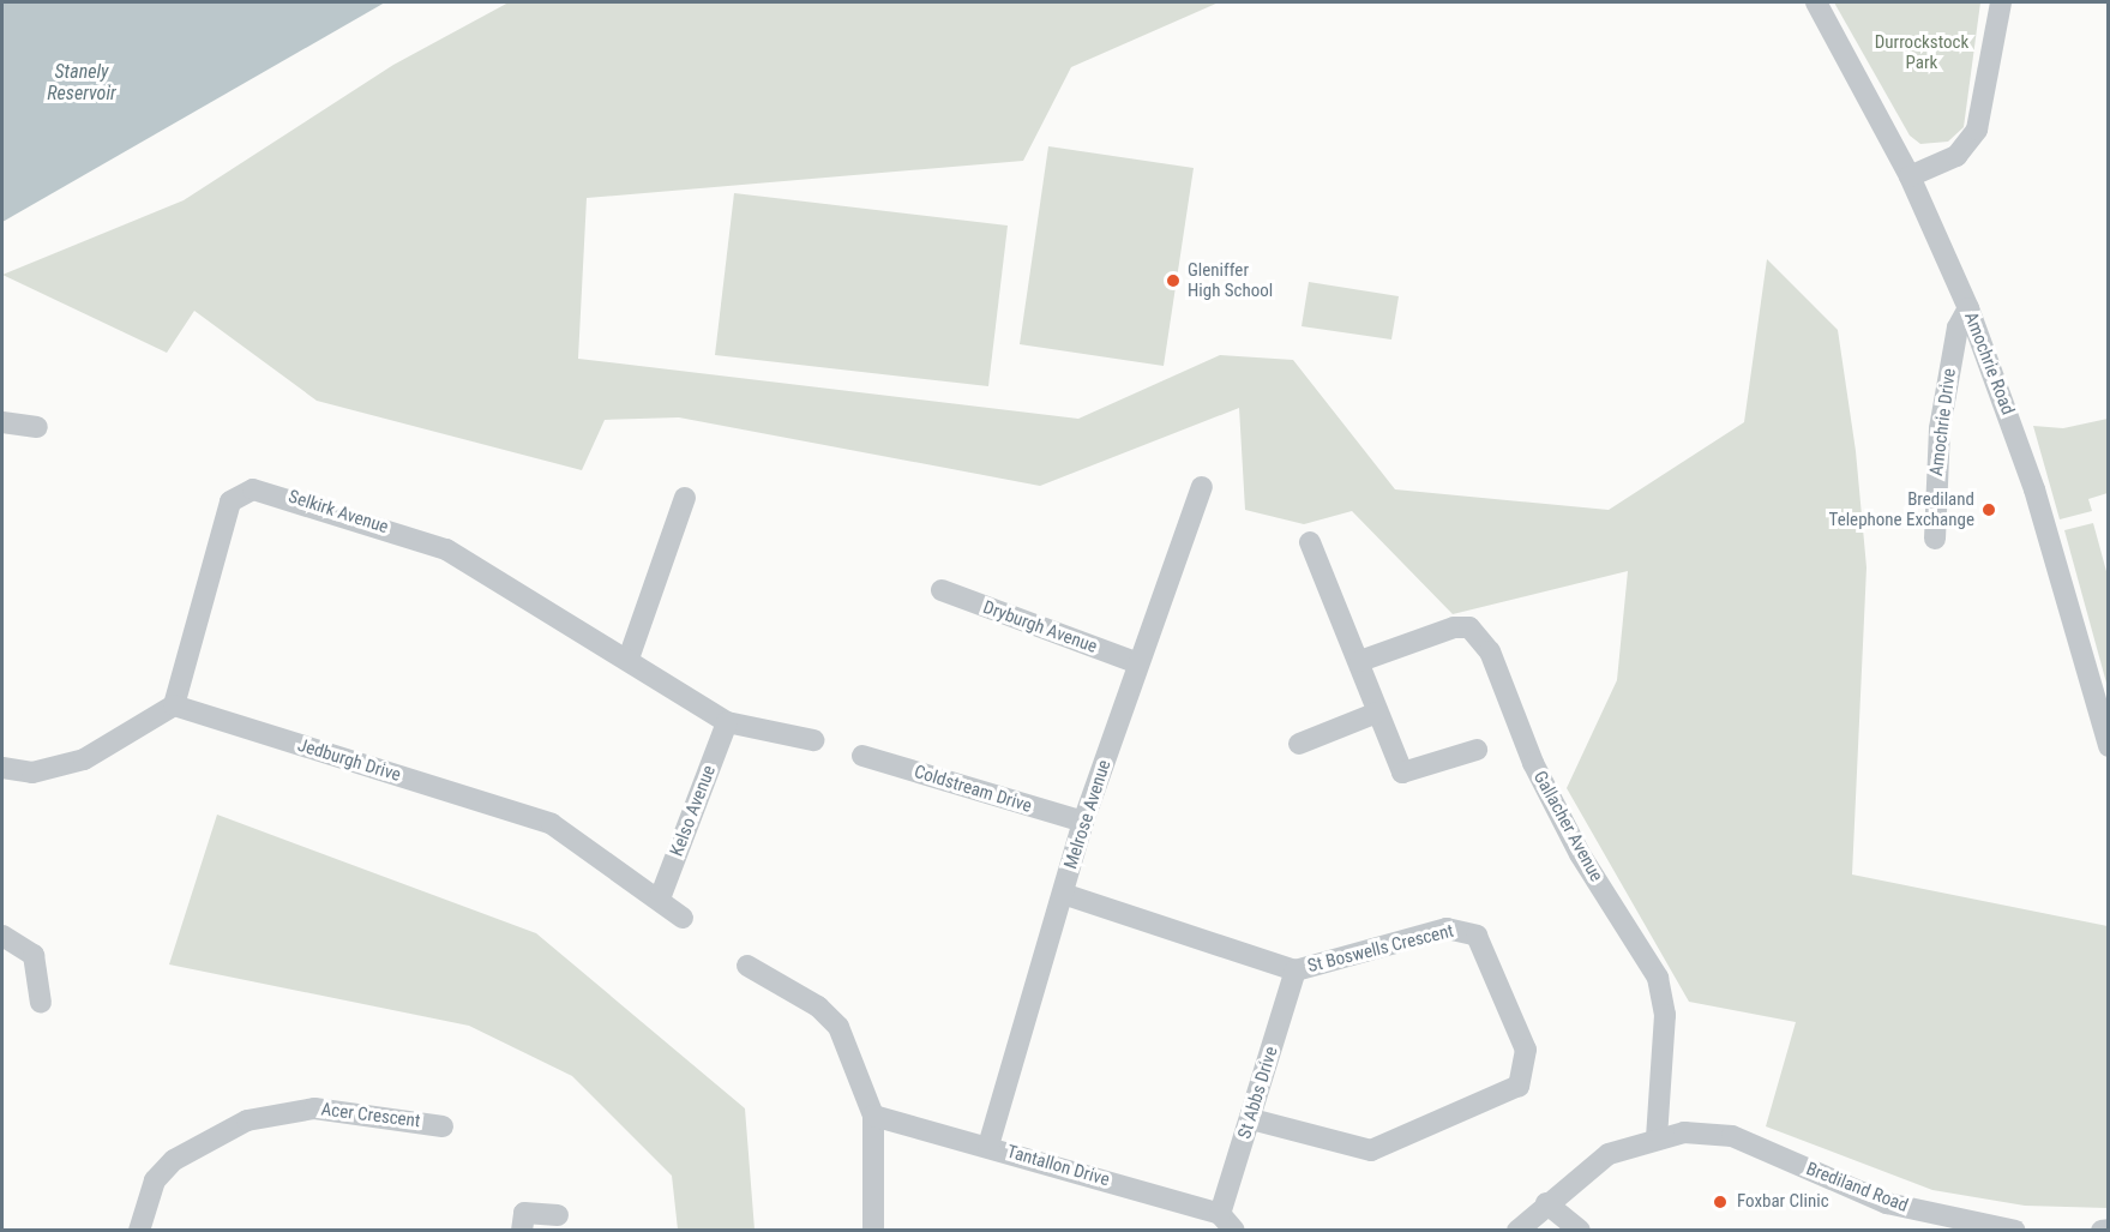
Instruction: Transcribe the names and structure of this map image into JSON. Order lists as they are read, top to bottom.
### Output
{
  "streets": {
    "street": [
      "Amochrie Road",
      "Amochrie Drive",
      "Selkirk Avenue",
      "Dryburgh Avenue",
      "Jedburgh Drive",
      "Coldstream Drive",
      "Kelso Avenue",
      "Melrose Avenue",
      "Gallacher Avenue",
      "St Boswells Crescent",
      "St Abbs Drive",
      "Acer Crescent",
      "Tantallon Drive",
      "Brediland Road"
    ]
  },
  "crossings": [
    ["Amochrie Road", "Amochrie Drive"],
    ["Selkirk Avenue", "Jedburgh Drive"],
    ["Selkirk Avenue", "Kelso Avenue"],
    ["Dryburgh Avenue", "Melrose Avenue"],
    ["Jedburgh Drive", "Kelso Avenue"],
    ["Coldstream Drive", "Melrose Avenue"],
    ["Melrose Avenue", "St Boswells Crescent"],
    ["Melrose Avenue", "Tantallon Drive"],
    ["Gallacher Avenue", "Brediland Road"],
    ["St Boswells Crescent", "St Abbs Drive"],
    ["St Abbs Drive", "Tantallon Drive"]
  ],
  "water": ["Stanely Reservoir"],
  "parks": ["Durrockstock Park"],
  "places": ["Gleniffer High School", "Brediland Telephone Exchange", "Foxbar Clinic"]
}
